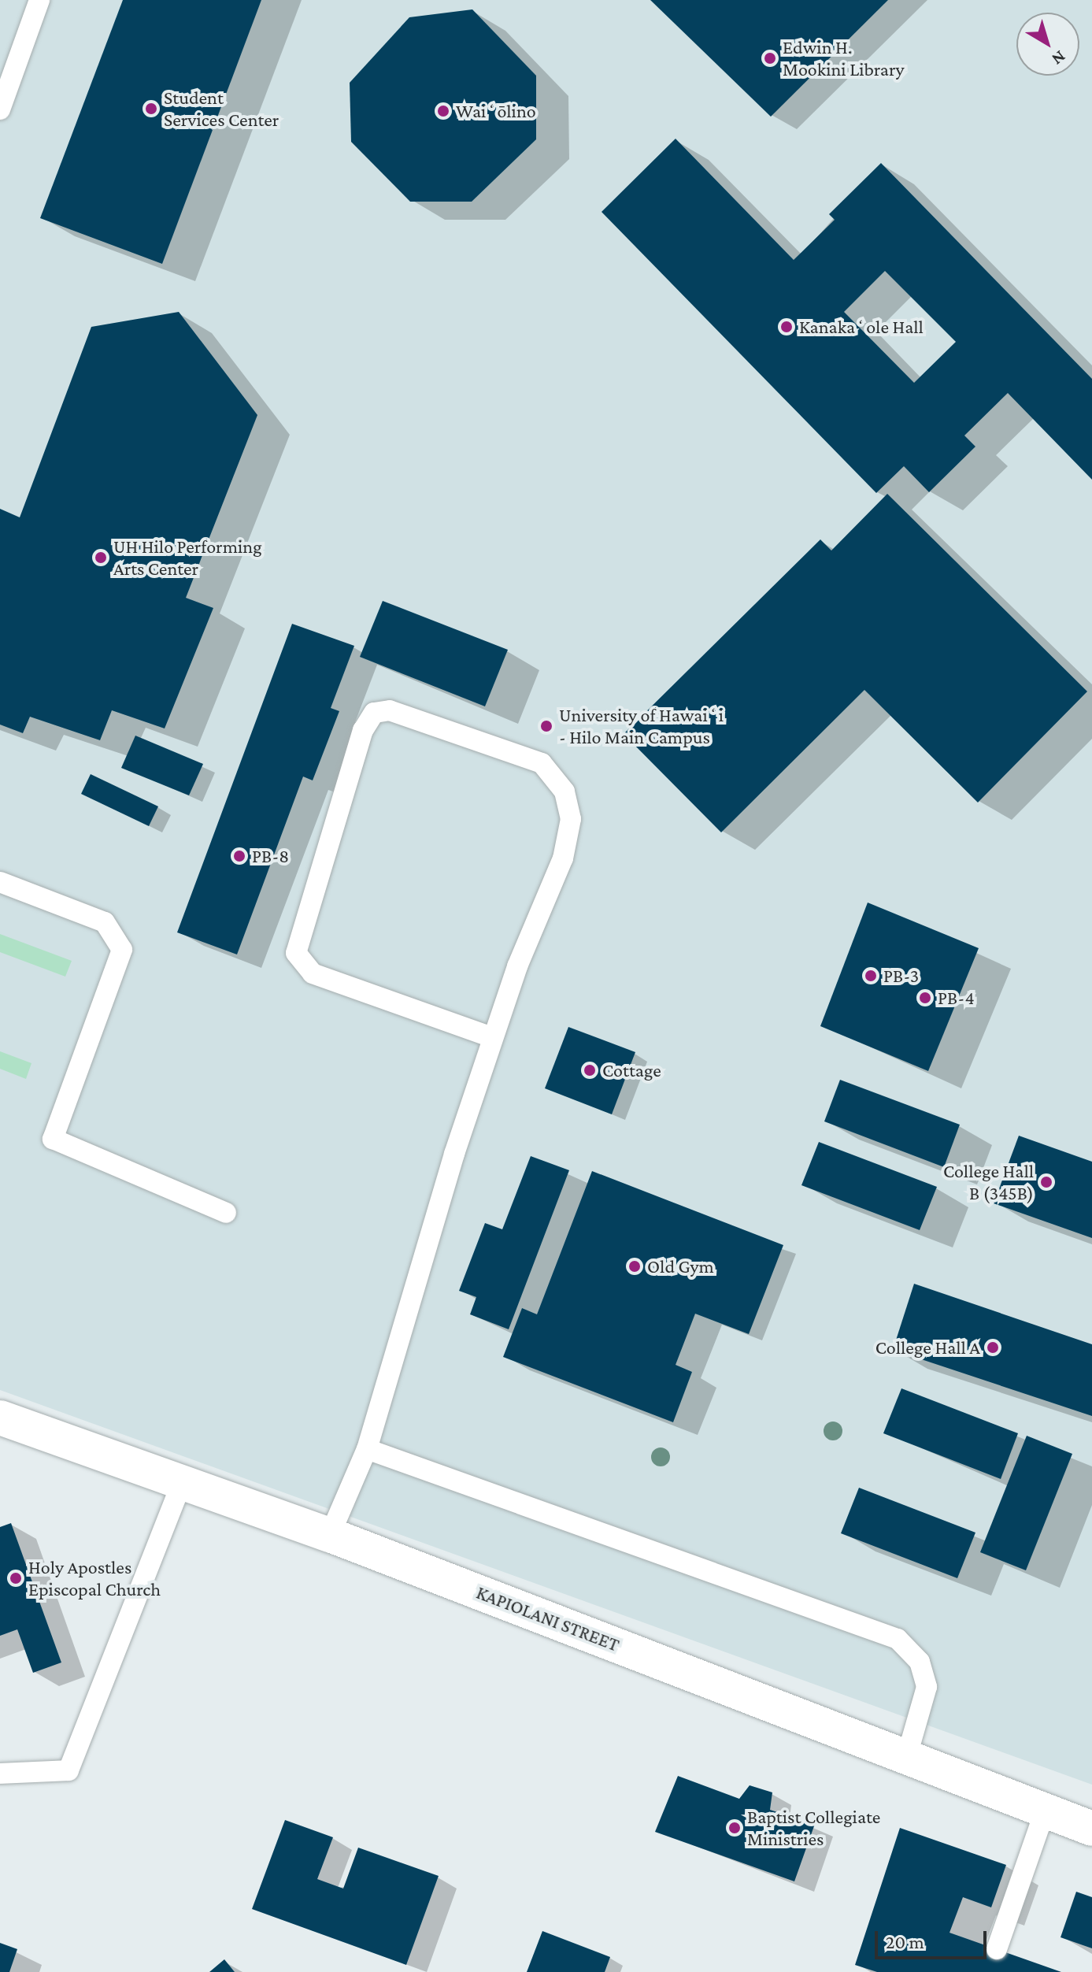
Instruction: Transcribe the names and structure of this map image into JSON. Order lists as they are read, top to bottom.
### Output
{
  "streets": {
    "street": ["KAPIOLANI STREET"]
  },
  "places": [
    "Edwin H. Mookini Library",
    "Student Services Center",
    "Waiʻōlino",
    "Kanakaʻole Hall",
    "UH Hilo Performing Arts Center",
    "University of Hawaiʻi - Hilo Main Campus",
    "PB-8",
    "PB-3",
    "PB-4",
    "Cottage",
    "College Hall B (345B)",
    "Old Gym",
    "College Hall A",
    "Holy Apostles Episcopal Church",
    "Baptist Collegiate Ministries"
  ],
  "scale_bar": "20 m",
  "north": "bottom right"
}
